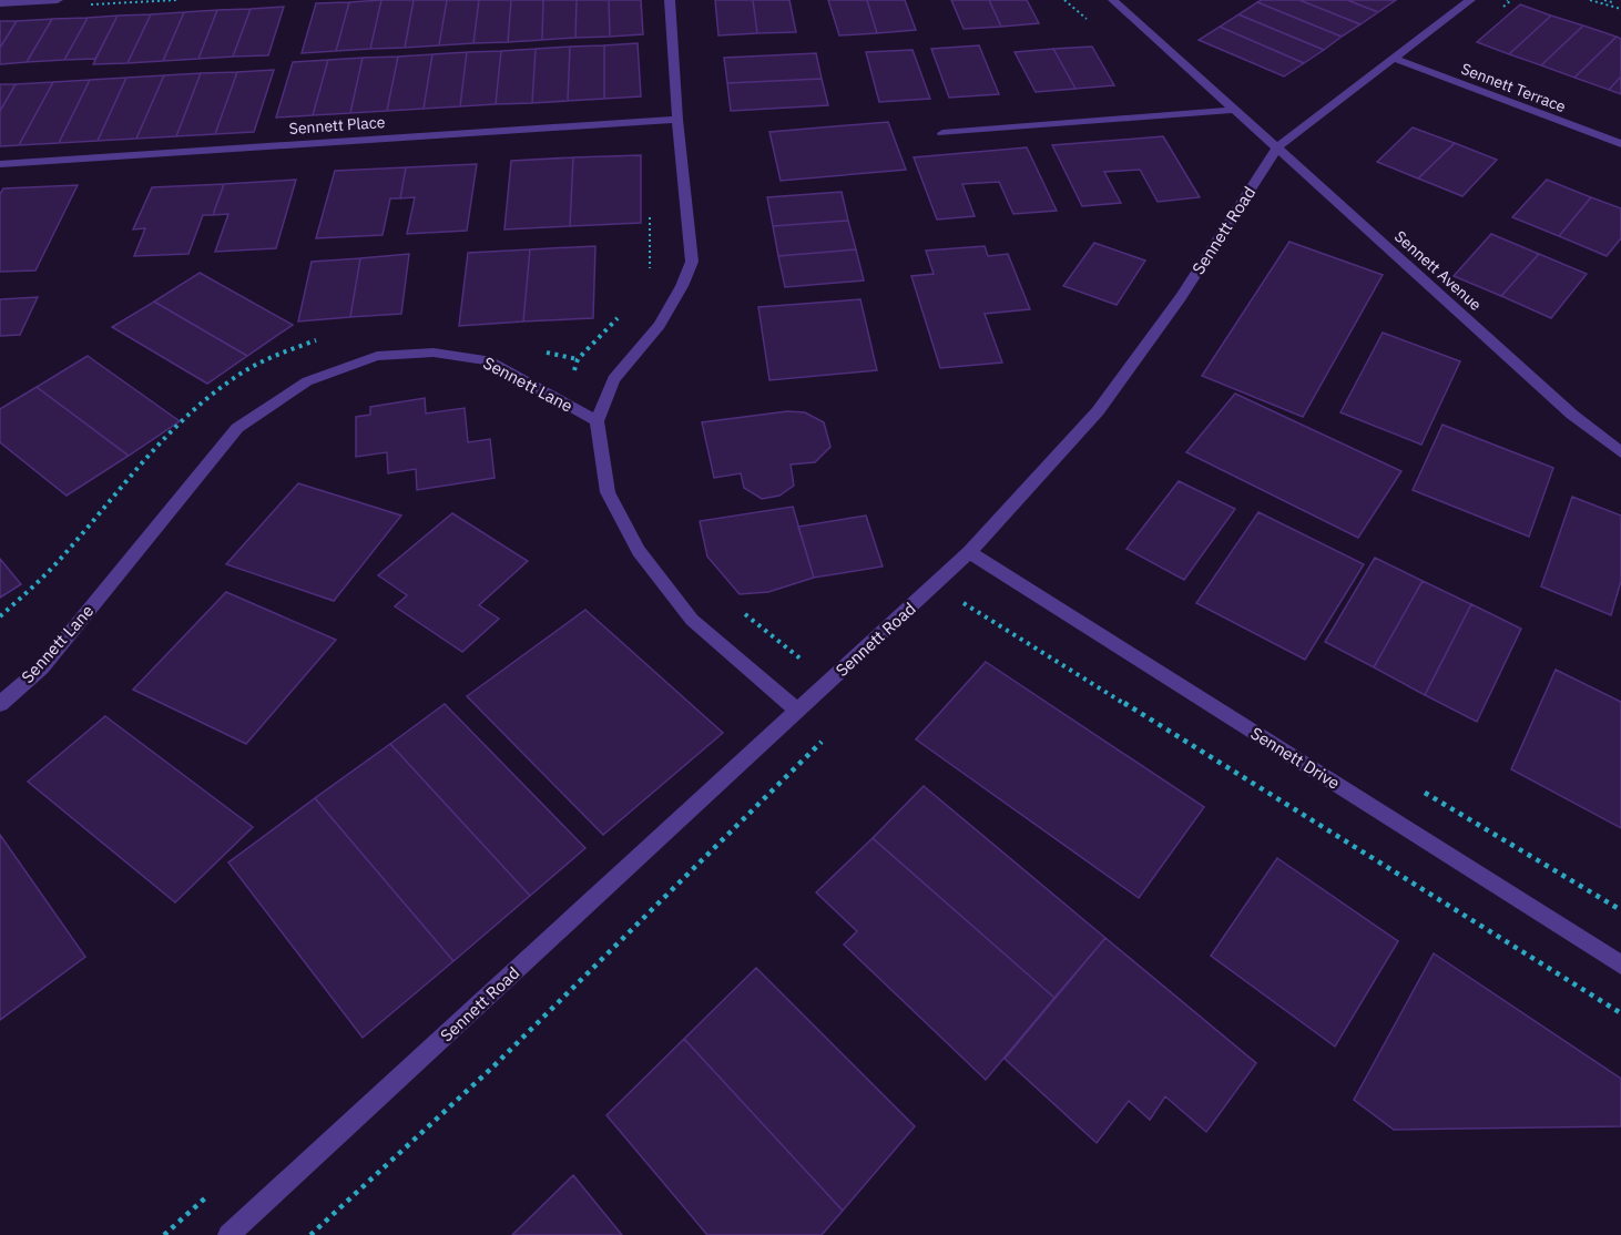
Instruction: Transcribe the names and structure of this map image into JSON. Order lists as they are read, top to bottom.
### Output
{
  "streets": {
    "street": [
      "Sennett Terrace",
      "Sennett Place",
      "Sennett Road",
      "Sennett Avenue",
      "Sennett Lane",
      "Sennett Drive"
    ]
  },
  "crossings": [
    ["Sennett Terrace", "Sennett Road"],
    ["Sennett Road", "Sennett Avenue"],
    ["Sennett Road", "Sennett Drive"]
  ]
}
